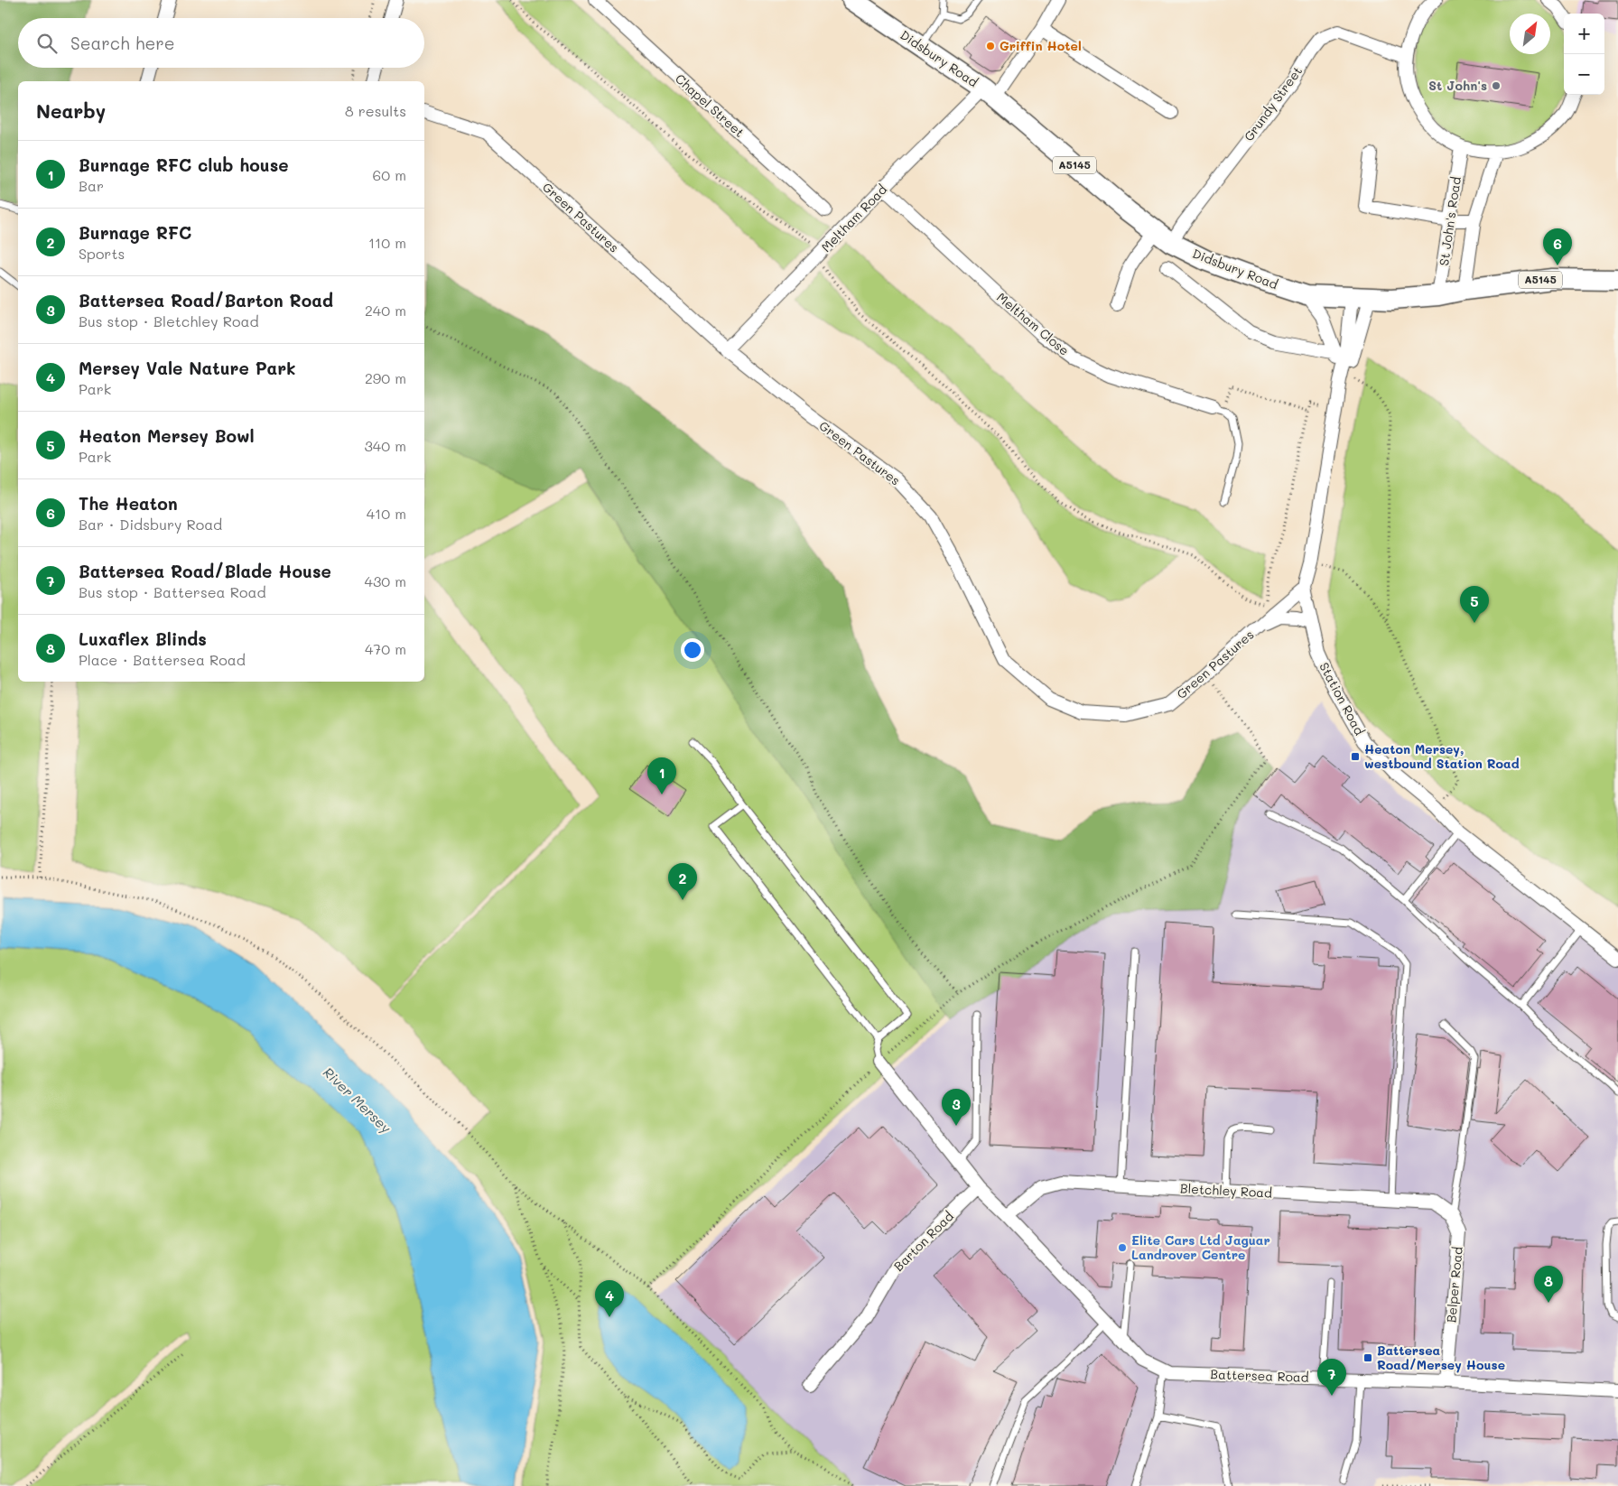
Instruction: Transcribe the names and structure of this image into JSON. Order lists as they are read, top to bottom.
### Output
{
  "streets": {
    "main road": ["Didsbury Road", "A5145"],
    "street": [
      "Grundy Street",
      "Chapel Street",
      "Green Pastures",
      "Meltham Road",
      "St John's Road",
      "Meltham Close",
      "Station Road",
      "Bletchley Road",
      "Barton Road",
      "Belper Road",
      "Battersea Road"
    ]
  },
  "crossings": [
    ["Didsbury Road", "Grundy Street"],
    ["Didsbury Road", "Meltham Road"],
    ["Didsbury Road", "St John's Road"],
    ["Didsbury Road", "Station Road"],
    ["Green Pastures", "Meltham Road"],
    ["Green Pastures", "Station Road"],
    ["Meltham Road", "Meltham Close"],
    ["Bletchley Road", "Belper Road"],
    ["Bletchley Road", "Battersea Road"],
    ["Barton Road", "Battersea Road"],
    ["Belper Road", "Battersea Road"]
  ],
  "water": ["River Mersey"],
  "places": {
    "other": ["Griffin Hotel", "St John's", "Elite Cars Ltd Jaguar Landrover Centre"],
    "transit": ["Heaton Mersey, westbound Station Road", "Battersea Road/Mersey House"]
  },
  "north": "top right",
  "page": {
    "map_buttons": ["+", "−"],
    "search": "Search here",
    "heading": ["Nearby", "8 results"],
    "list": [
      {
        "mark": "1",
        "name": "Burnage RFC club house",
        "note": "Bar",
        "value": "60 m"
      },
      {
        "mark": "2",
        "name": "Burnage RFC",
        "note": "Sports",
        "value": "110 m"
      },
      {
        "mark": "3",
        "name": "Battersea Road/Barton Road",
        "note": "Bus stop · Bletchley Road",
        "value": "240 m"
      },
      {
        "mark": "4",
        "name": "Mersey Vale Nature Park",
        "note": "Park",
        "value": "290 m"
      },
      {
        "mark": "5",
        "name": "Heaton Mersey Bowl",
        "note": "Park",
        "value": "340 m"
      },
      {
        "mark": "6",
        "name": "The Heaton",
        "note": "Bar · Didsbury Road",
        "value": "410 m"
      },
      {
        "mark": "7",
        "name": "Battersea Road/Blade House",
        "note": "Bus stop · Battersea Road",
        "value": "430 m"
      },
      {
        "mark": "8",
        "name": "Luxaflex Blinds",
        "note": "Place · Battersea Road",
        "value": "470 m"
      }
    ],
    "pins": [
      "6",
      "5",
      "1",
      "2",
      "3",
      "8",
      "4",
      "7"
    ]
  }
}
